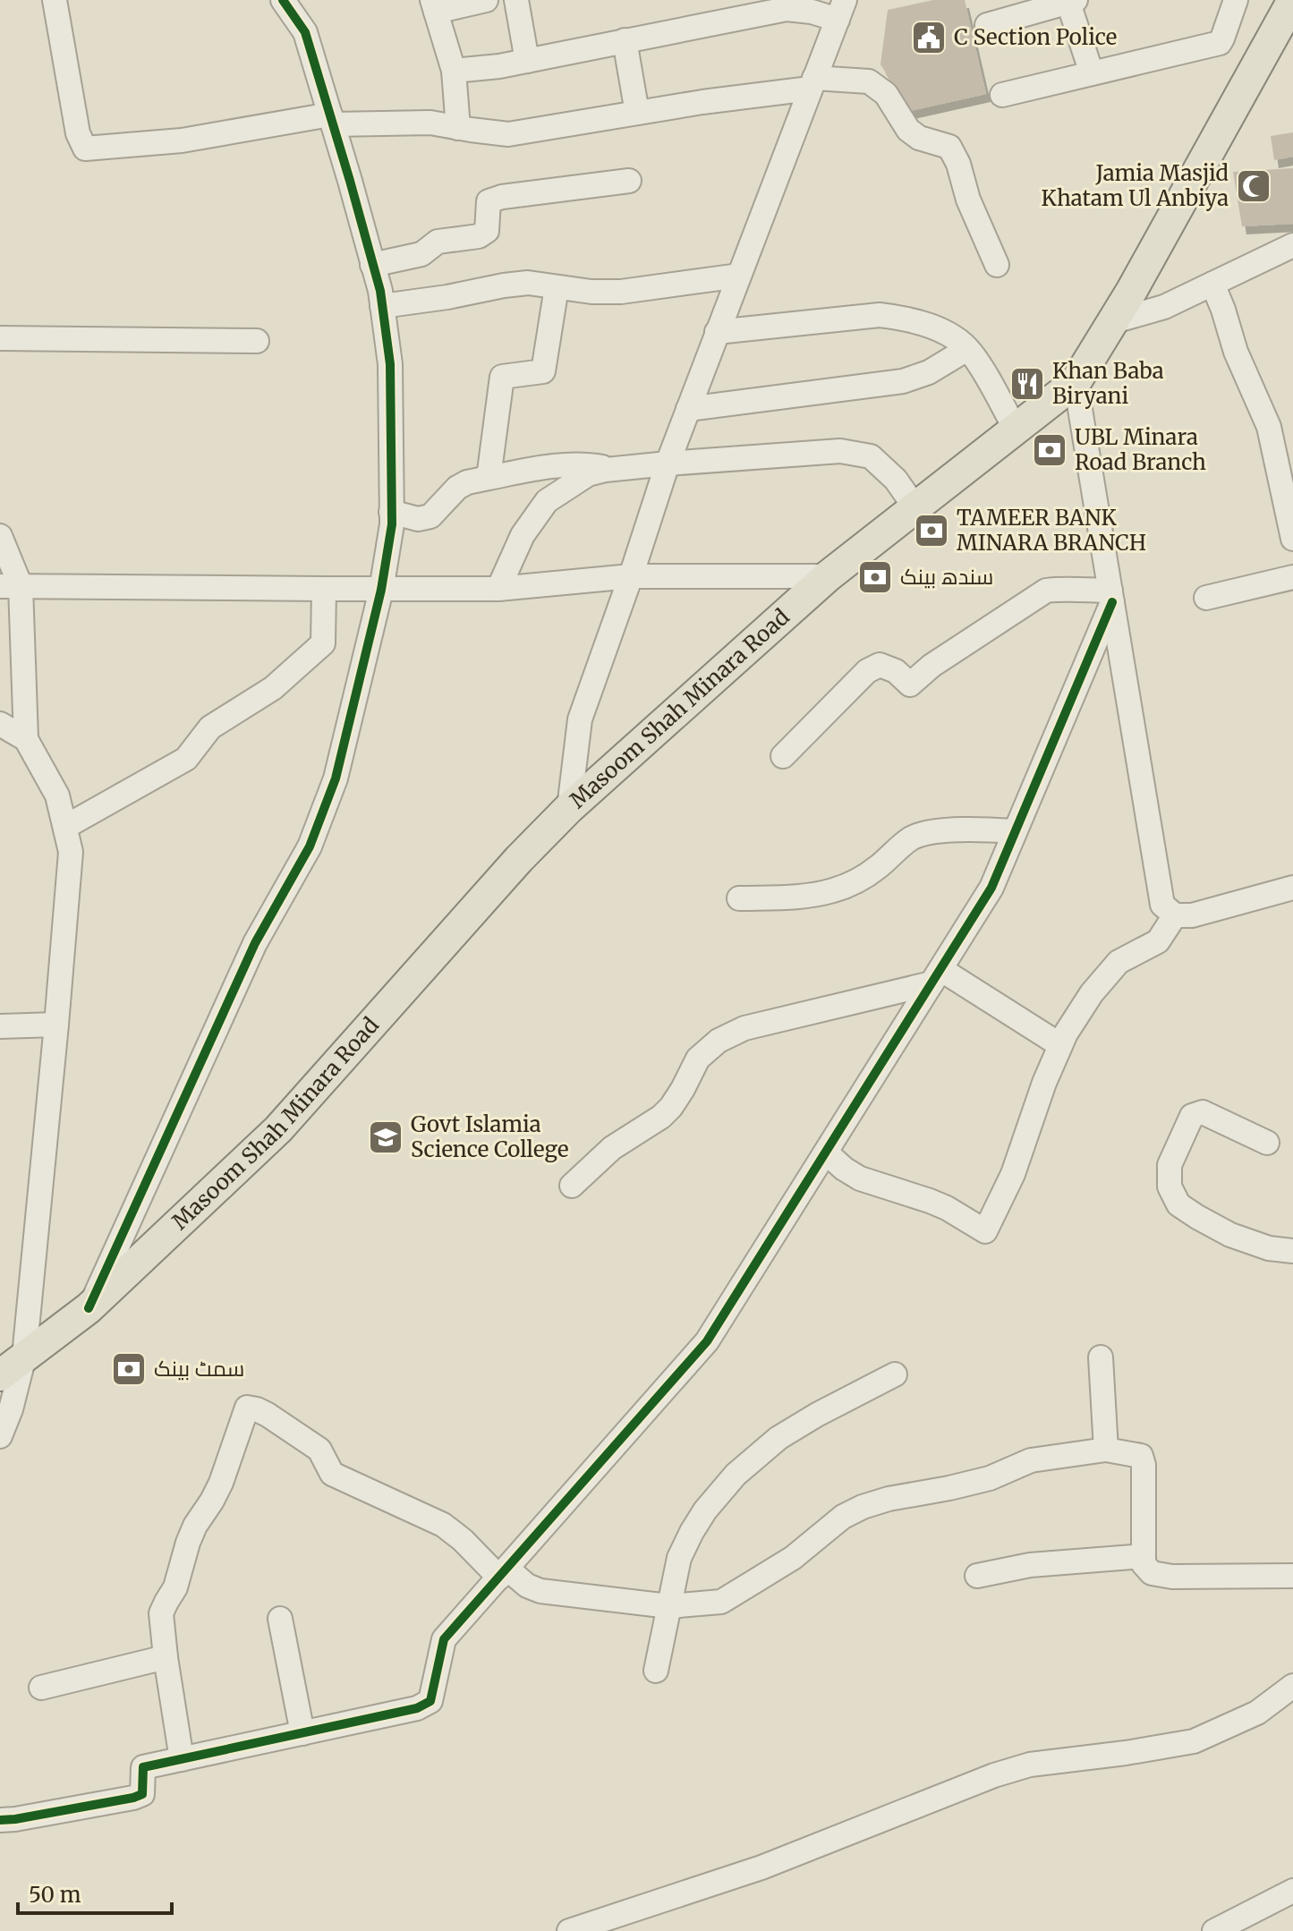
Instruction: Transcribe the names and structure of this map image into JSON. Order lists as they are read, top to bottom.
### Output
{
  "streets": {
    "main road": ["Masoom Shah Minara Road"]
  },
  "places": {
    "public building": ["C Section Police"],
    "mosque": ["Jamia Masjid Khatam Ul Anbiya"],
    "restaurant": ["Khan Baba Biryani"],
    "bank": [
      "UBL Minara Road Branch",
      "TAMEER BANK MINARA BRANCH",
      "سندھ بینک",
      "سمٹ بینک"
    ],
    "school or university": ["Govt Islamia Science College"]
  },
  "scale_bar": "50 m"
}
